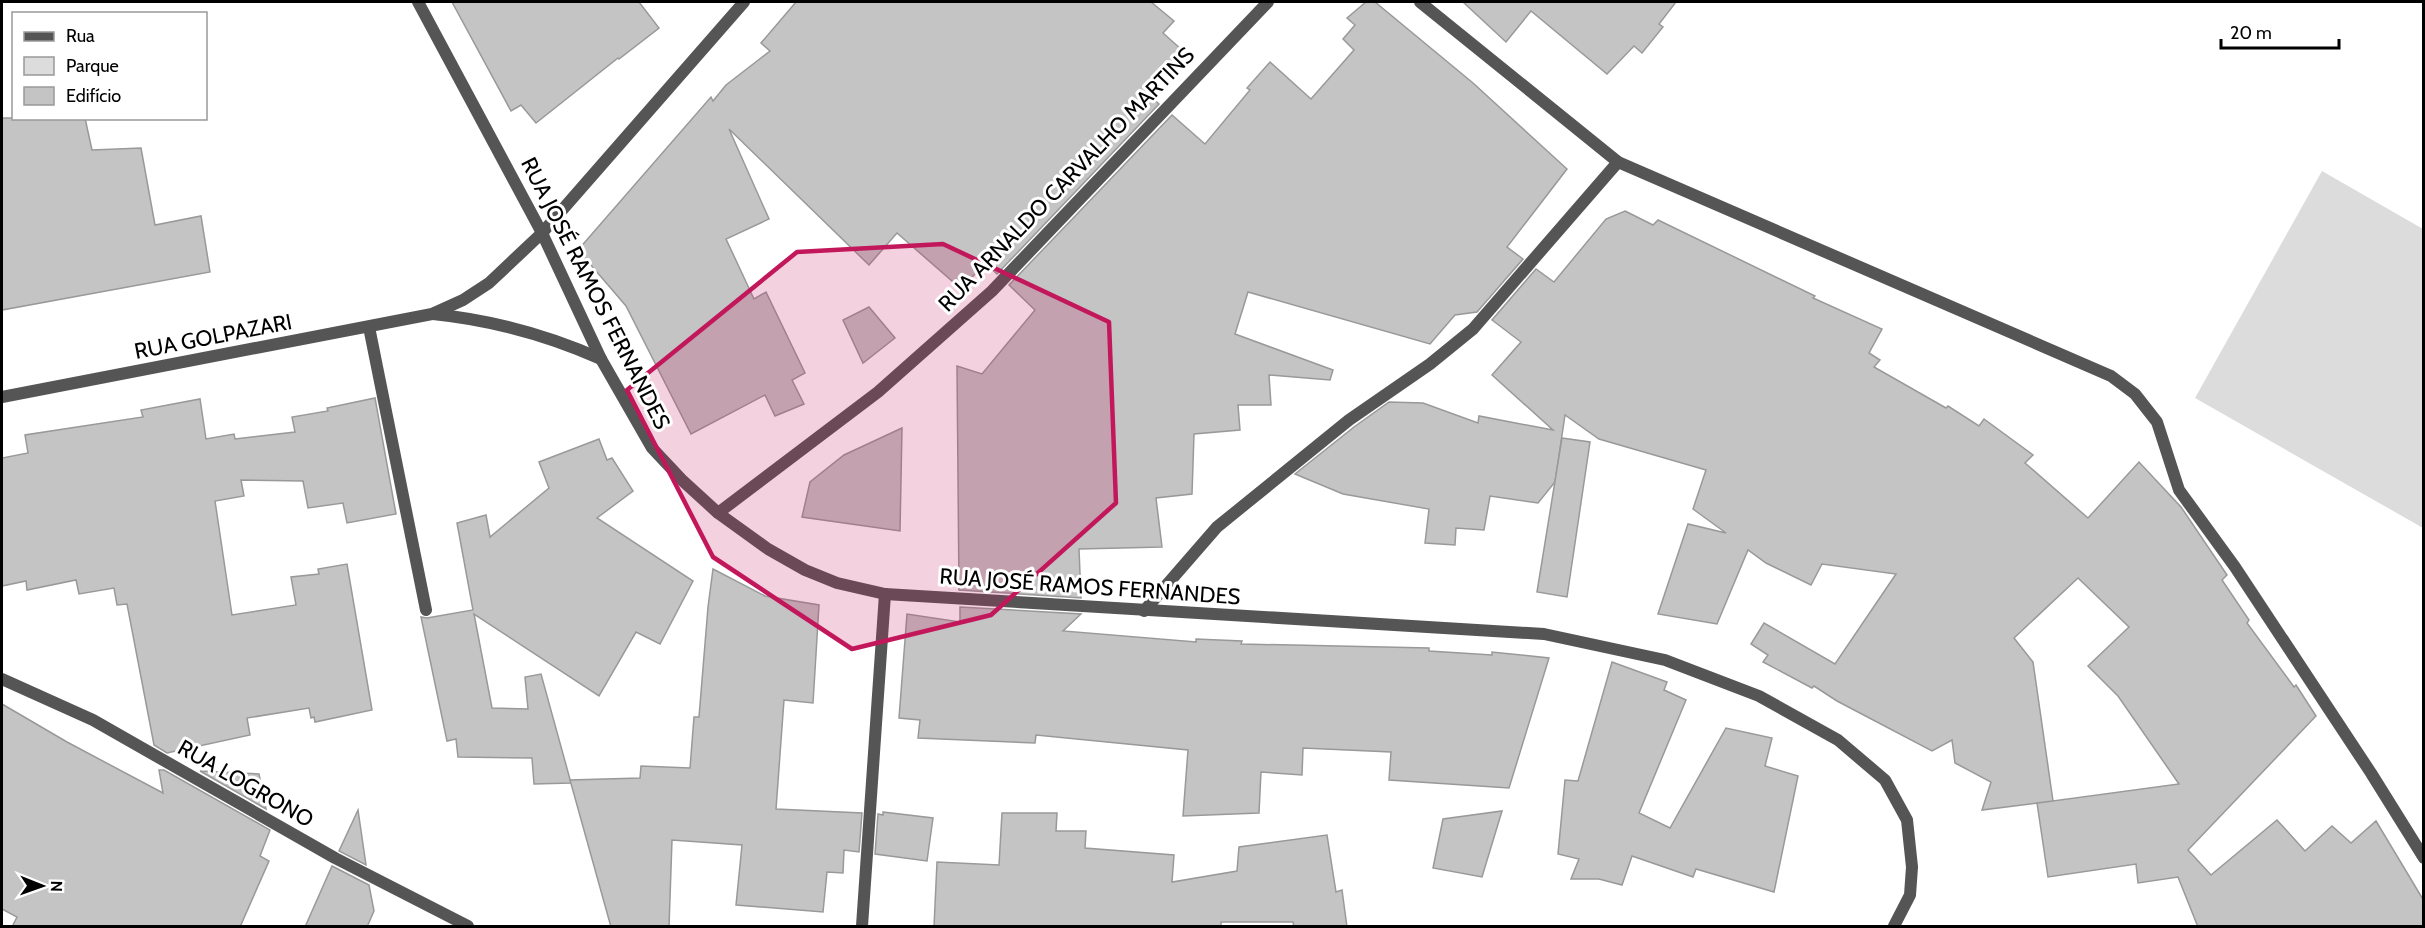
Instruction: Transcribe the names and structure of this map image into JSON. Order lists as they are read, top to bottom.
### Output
{
  "streets": {
    "street": [
      "RUA ARNALDO CARVALHO MARTINS",
      "RUA JOSÉ RAMOS FERNANDES",
      "RUA GOLPAZARI",
      "RUA LOGRONO"
    ]
  },
  "crossings": [
    ["RUA ARNALDO CARVALHO MARTINS", "RUA JOSÉ RAMOS FERNANDES"],
    ["RUA JOSÉ RAMOS FERNANDES", "RUA GOLPAZARI"]
  ],
  "legend": ["Rua", "Parque", "Edifício"],
  "scale_bar": "20 m",
  "north": "right"
}
